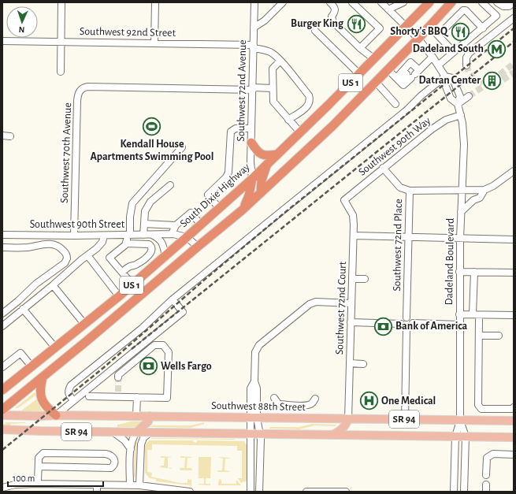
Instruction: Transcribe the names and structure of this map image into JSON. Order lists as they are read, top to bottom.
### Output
{
  "streets": {
    "highway": ["US 1", "South Dixie Highway"],
    "main road": ["Southwest 88th Street", "SR 94"],
    "street": [
      "Southwest 92nd Street",
      "Southwest 72nd Avenue",
      "Southwest 90th Way",
      "Southwest 70th Avenue",
      "Southwest 90th Street",
      "Southwest 72nd Place",
      "Dadeland Boulevard",
      "Southwest 72nd Court"
    ]
  },
  "crossings": [
    ["Southwest 92nd Street", "Southwest 72nd Avenue"],
    ["US 1", "Southwest 90th Street"],
    ["US 1", "Dadeland Boulevard"],
    ["Southwest 72nd Avenue", "Southwest 70th Avenue"],
    ["Southwest 72nd Avenue", "South Dixie Highway"],
    ["Southwest 90th Way", "Southwest 72nd Place"],
    ["Southwest 90th Way", "Dadeland Boulevard"],
    ["Southwest 90th Way", "Southwest 72nd Court"],
    ["Southwest 70th Avenue", "Southwest 90th Street"],
    ["South Dixie Highway", "Southwest 90th Street"],
    ["South Dixie Highway", "Dadeland Boulevard"],
    ["Dadeland Boulevard", "Southwest 88th Street"],
    ["Dadeland Boulevard", "SR 94"],
    ["Southwest 72nd Court", "Southwest 88th Street"]
  ],
  "places": {
    "restaurant": ["Burger King", "Shorty's BBQ"],
    "metro station": ["Dadeland South"],
    "building": ["Datran Center"],
    "sports": ["Kendall House Apartments Swimming Pool"],
    "bank": ["Bank of America", "Wells Fargo"],
    "hospital": ["One Medical"]
  },
  "scale_bar": "100 m",
  "north": "bottom"
}
